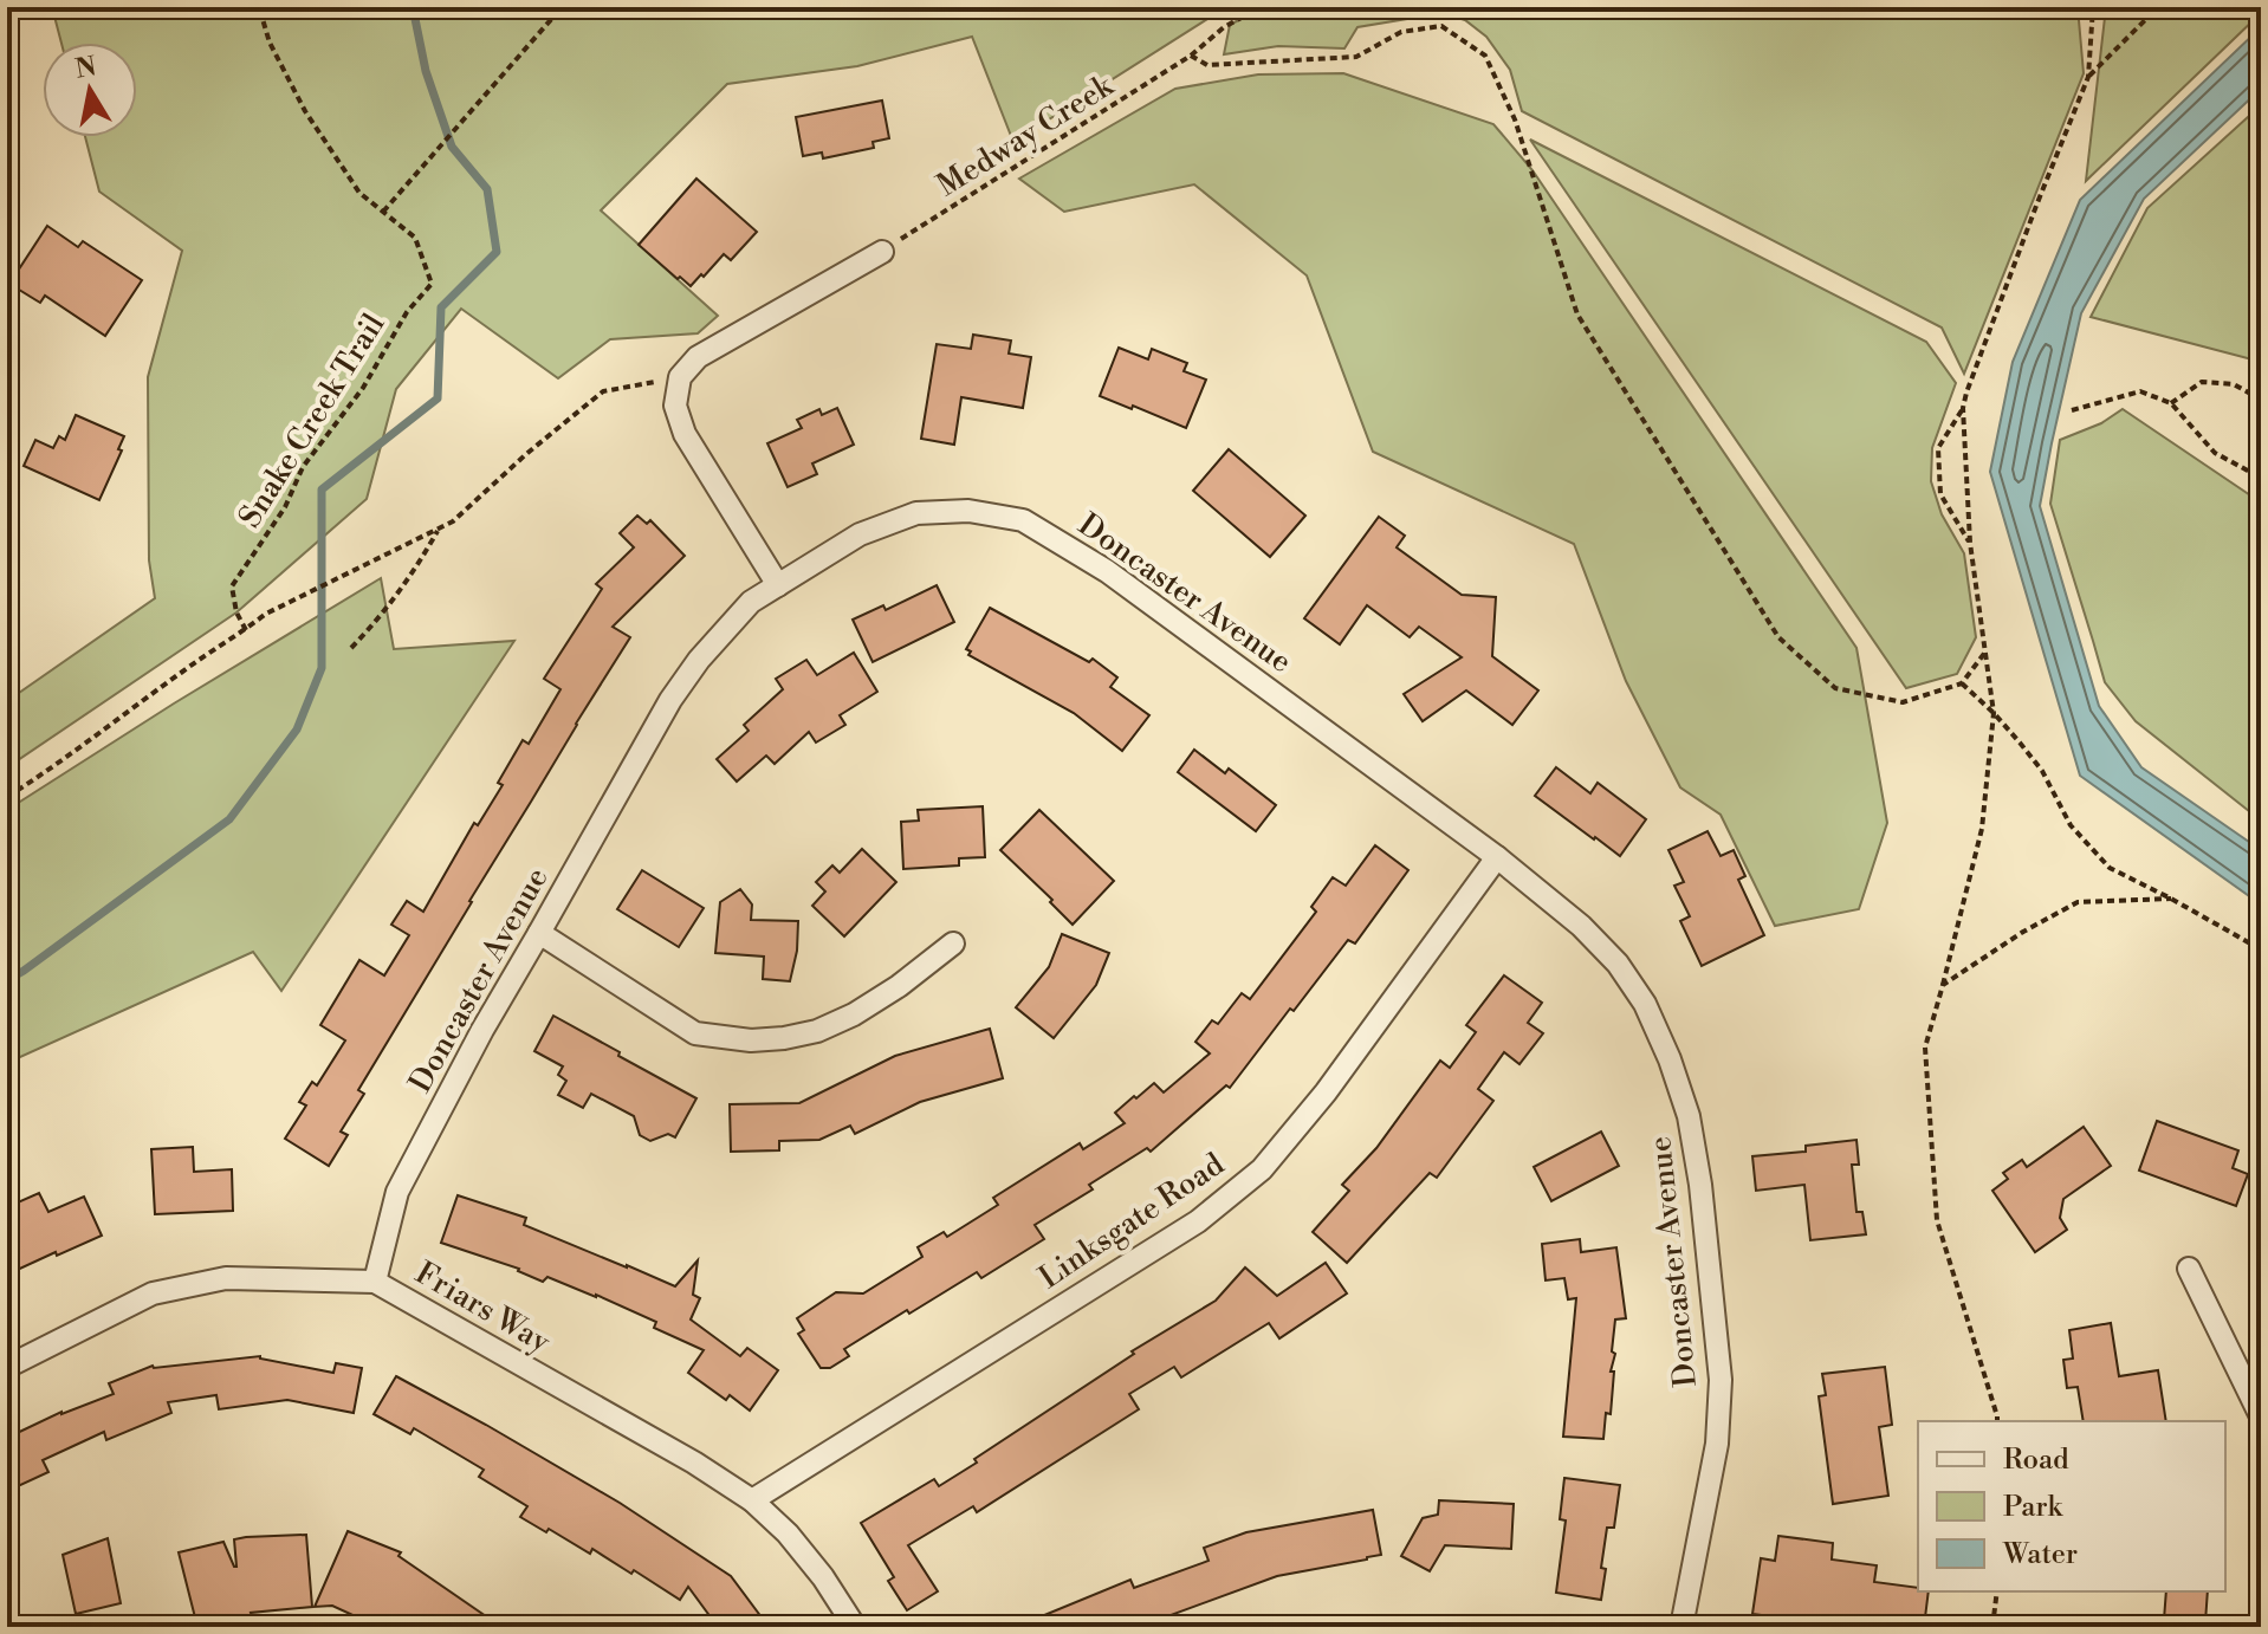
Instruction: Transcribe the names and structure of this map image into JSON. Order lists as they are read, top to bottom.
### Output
{
  "streets": {
    "street": ["Doncaster Avenue", "Linksgate Road", "Friars Way"],
    "path": ["Medway Creek", "Snake Creek Trail"]
  },
  "crossings": [
    ["Doncaster Avenue", "Linksgate Road"],
    ["Doncaster Avenue", "Friars Way"],
    ["Linksgate Road", "Friars Way"]
  ],
  "legend": ["Road", "Park", "Water"],
  "north": "top"
}
